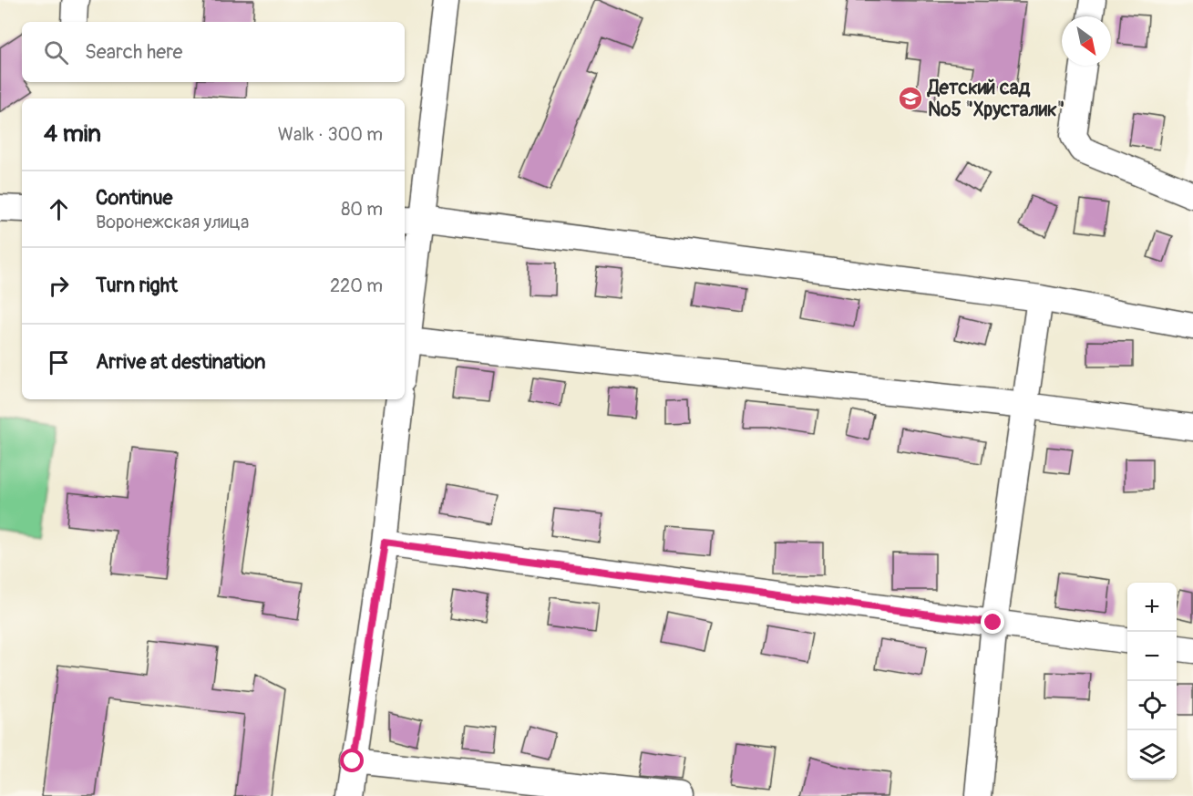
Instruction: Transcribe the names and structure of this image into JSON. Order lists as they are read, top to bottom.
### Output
{
  "places": {
    "school or university": ["Детский сад №5 \"Хрусталик\""]
  },
  "north": "bottom right",
  "page": {
    "search": "Search here",
    "heading": ["4 min", "Walk · 300 m"],
    "list": [
      ["Continue", "Воронежская улица", "80 m"],
      ["Turn right", "220 m"],
      "Arrive at destination"
    ],
    "map_buttons": ["+", "−"]
  }
}
